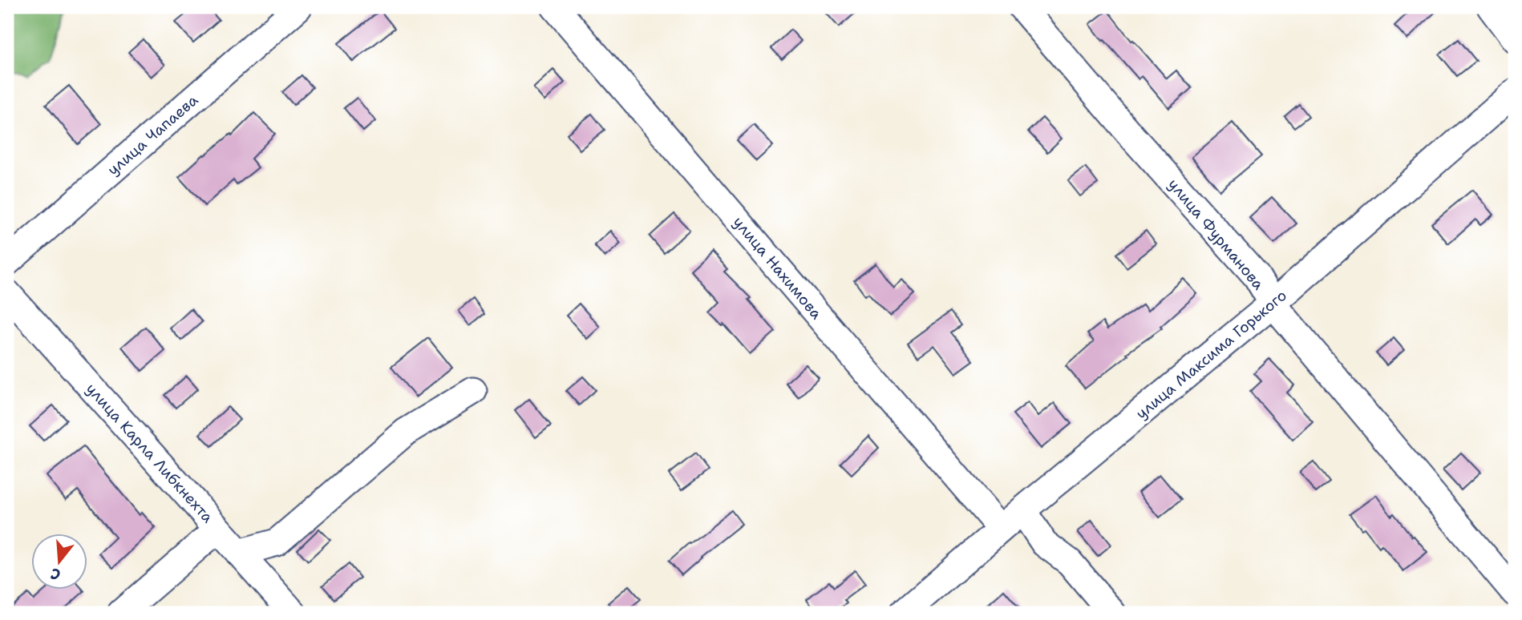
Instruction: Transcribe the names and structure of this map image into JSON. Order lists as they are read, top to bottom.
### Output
{
  "streets": {
    "street": [
      "улица Чапаева",
      "улица Фурманова",
      "улица Нахимова",
      "улица Максима Горького",
      "улица Карла Либкнехта"
    ]
  },
  "crossings": [
    ["улица Фурманова", "улица Максима Горького"],
    ["улица Нахимова", "улица Максима Горького"]
  ],
  "north": "bottom"
}
